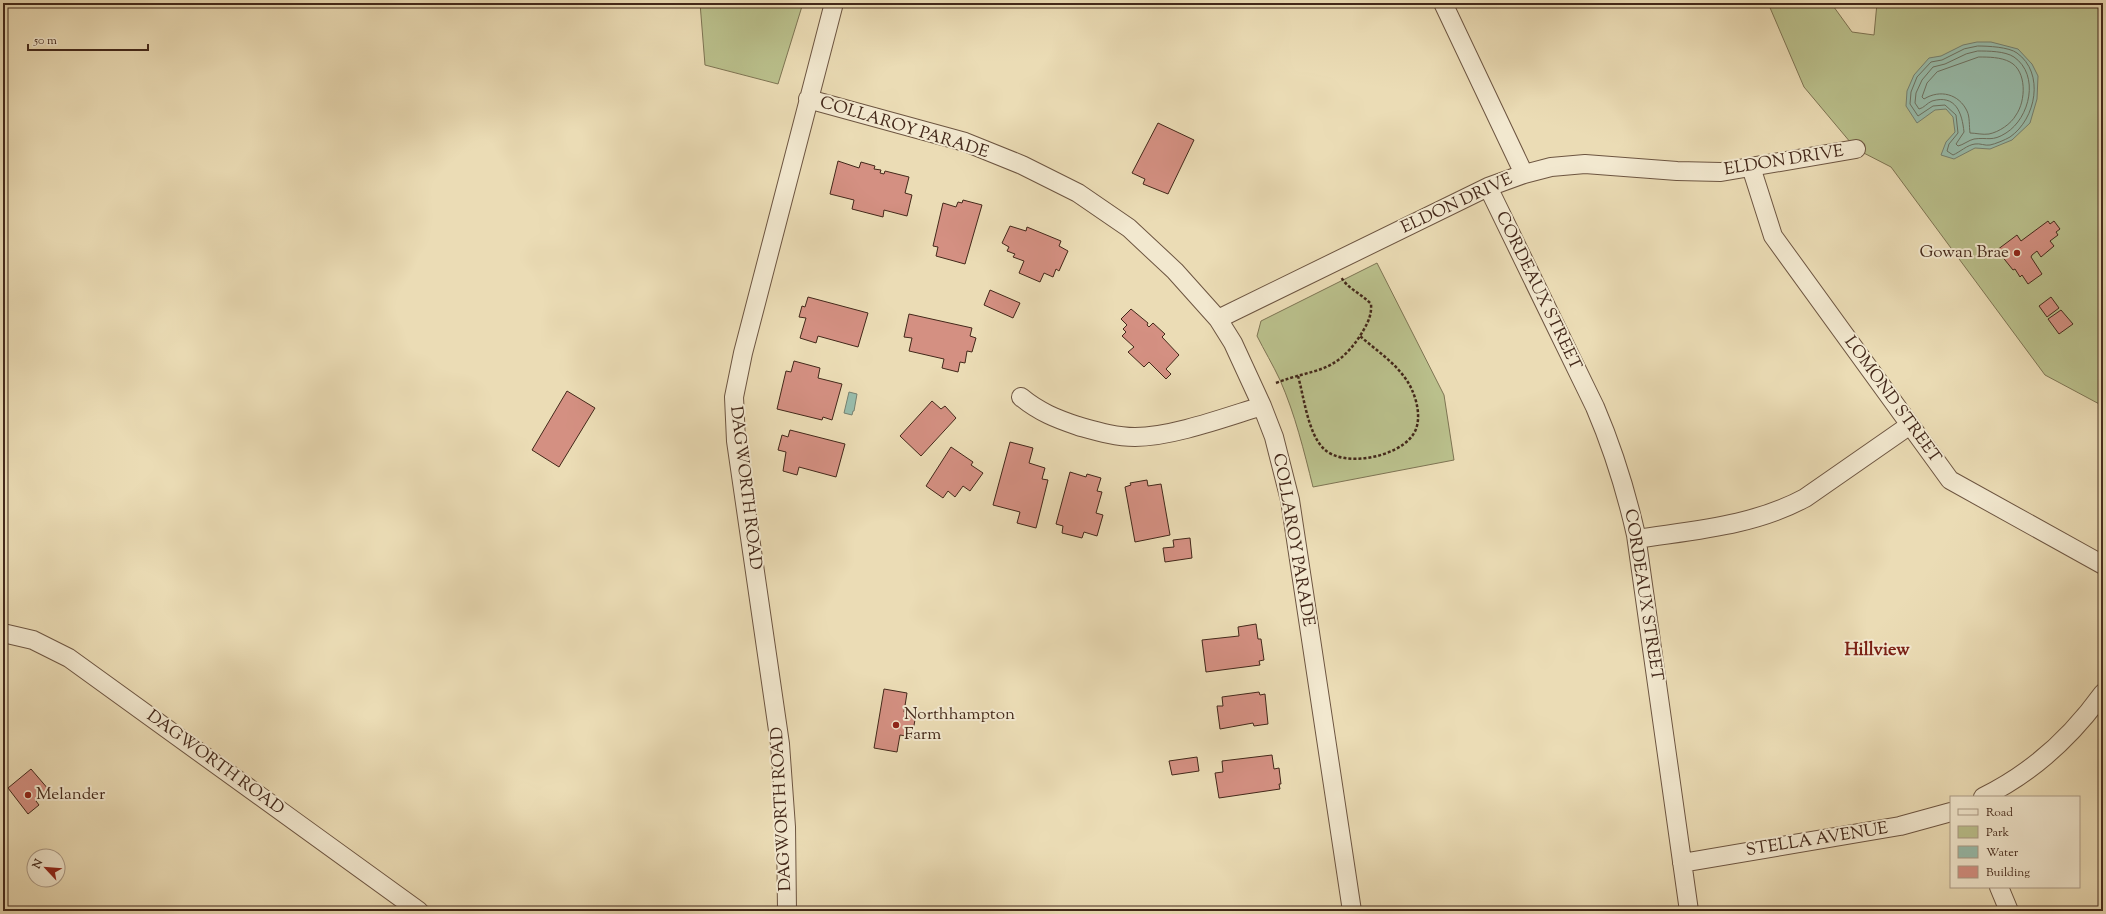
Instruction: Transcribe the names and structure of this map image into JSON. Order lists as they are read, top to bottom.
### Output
{
  "streets": {
    "street": [
      "COLLAROY PARADE",
      "ELDON DRIVE",
      "CORDEAUX STREET",
      "LOMOND STREET",
      "DAGWORTH ROAD",
      "STELLA AVENUE"
    ]
  },
  "crossings": [
    ["COLLAROY PARADE", "ELDON DRIVE"],
    ["COLLAROY PARADE", "DAGWORTH ROAD"],
    ["ELDON DRIVE", "CORDEAUX STREET"],
    ["ELDON DRIVE", "LOMOND STREET"],
    ["CORDEAUX STREET", "STELLA AVENUE"]
  ],
  "districts": ["Hillview"],
  "places": ["Gowan Brae", "Northhampton Farm", "Melander"],
  "legend": [
    "Road",
    "Park",
    "Water",
    "Building"
  ],
  "scale_bar": "50 m",
  "north": "top left"
}
